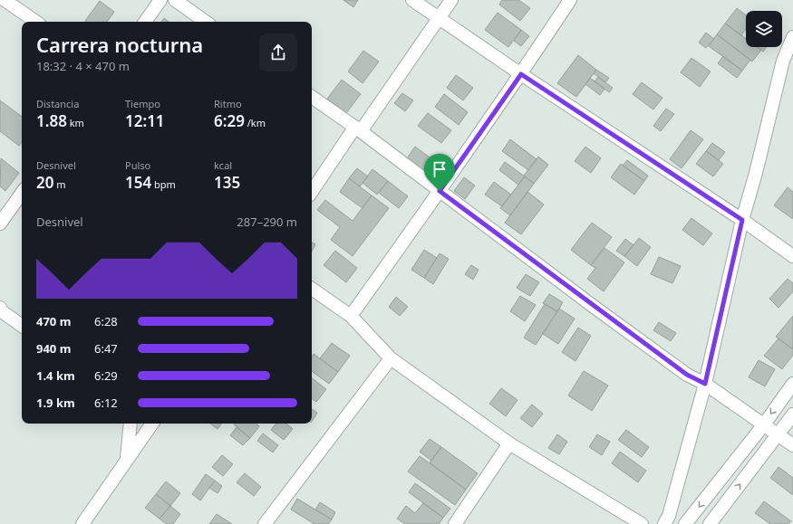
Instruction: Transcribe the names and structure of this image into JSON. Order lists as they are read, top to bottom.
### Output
{
  "page": {
    "heading": ["Carrera nocturna", "18:32 · 4 × 470 m"],
    "stats": [
      ["Distancia", "1.88 km"],
      ["Tiempo", "12:11"],
      ["Ritmo", "6:29 /km"],
      ["Desnivel", "20 m"],
      ["Pulso", "154 bpm"],
      ["kcal", "135"]
    ],
    "chart": ["Desnivel", "287–290 m"],
    "list": [
      {
        "name": "470 m",
        "note": "6:28"
      },
      {
        "name": "940 m",
        "note": "6:47"
      },
      {
        "name": "1.4 km",
        "note": "6:29"
      },
      {
        "name": "1.9 km",
        "note": "6:12"
      }
    ]
  }
}
